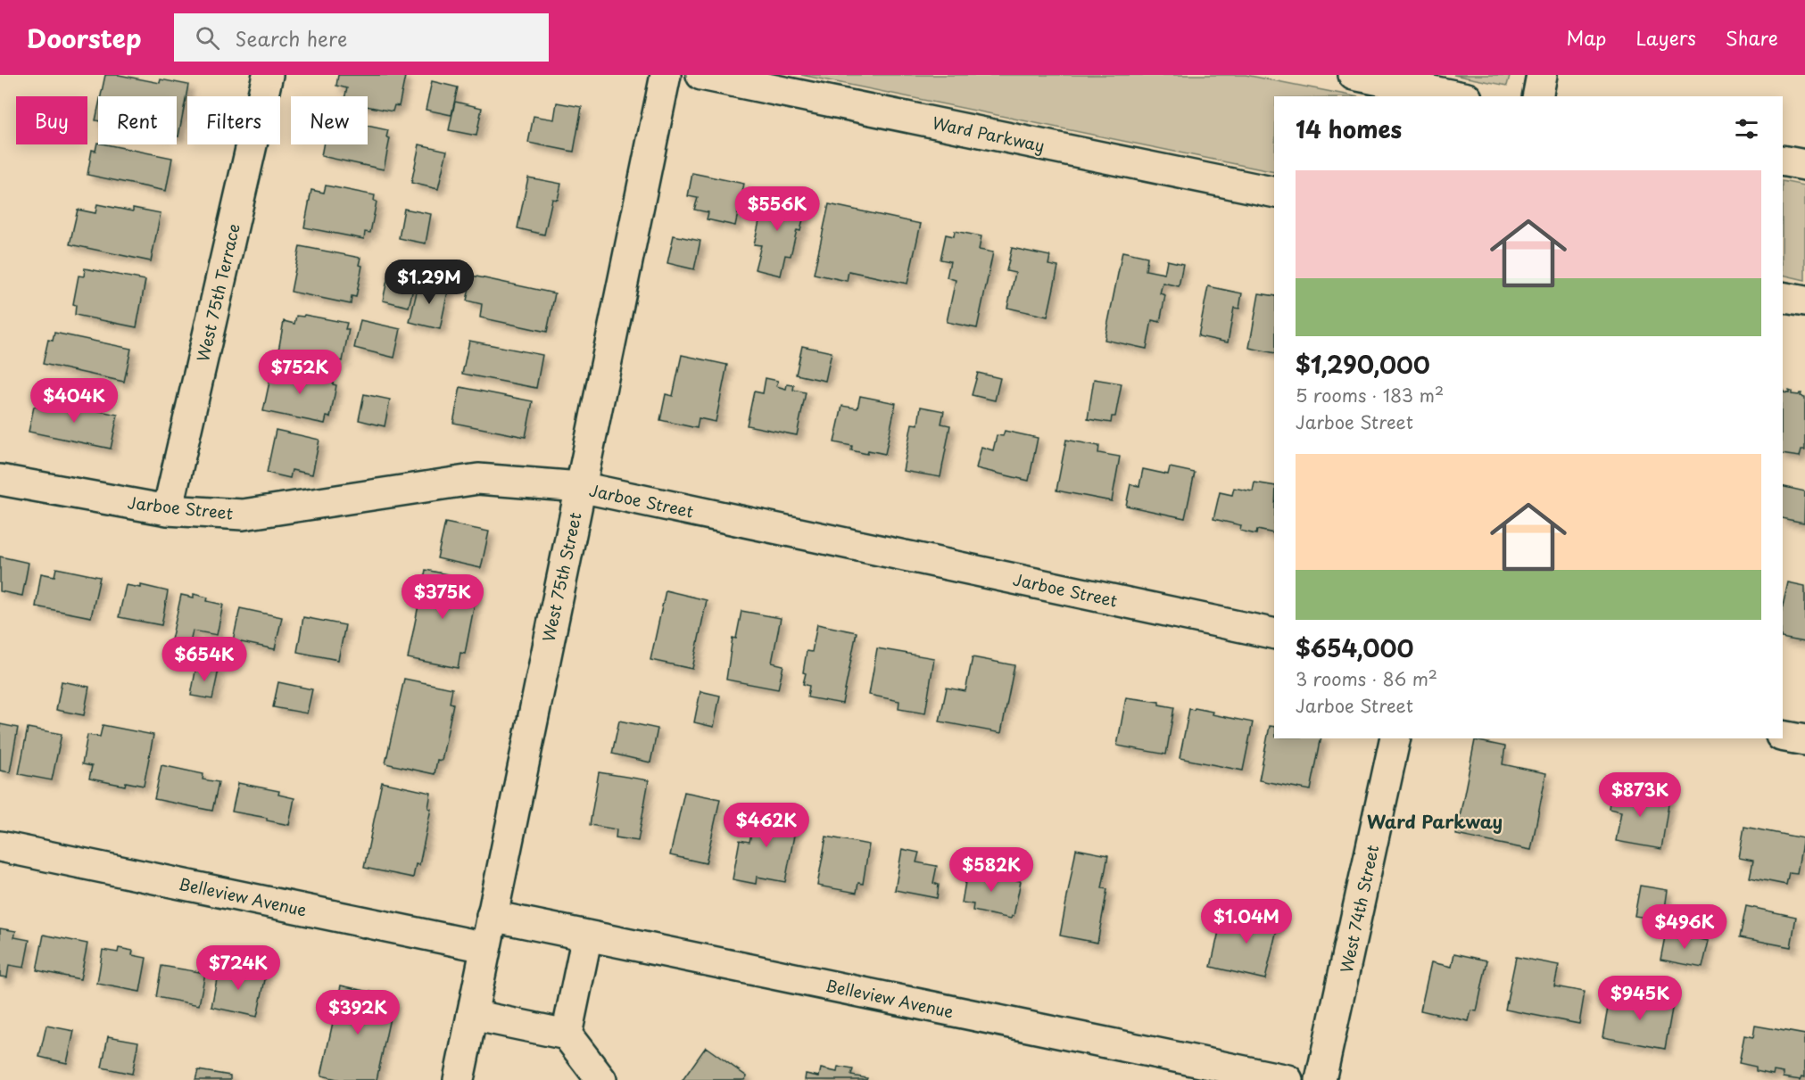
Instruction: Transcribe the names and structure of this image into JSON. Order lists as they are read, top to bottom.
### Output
{
  "streets": {
    "street": [
      "Ward Parkway",
      "West 75th Terrace",
      "Jarboe Street",
      "West 75th Street",
      "Belleview Avenue",
      "West 74th Street"
    ]
  },
  "crossings": [
    ["West 75th Terrace", "Jarboe Street"],
    ["Jarboe Street", "West 75th Street"],
    ["West 75th Street", "Belleview Avenue"]
  ],
  "districts": ["Ward Parkway"],
  "page": {
    "header": "Doorstep",
    "search": "Search here",
    "nav": ["Map", "Layers", "Share"],
    "chip": [
      "Buy",
      "Rent",
      "Filters",
      "New"
    ],
    "heading": "14 homes",
    "list": [
      {
        "name": "$1,290,000",
        "note": "5 rooms · 183 m² · Jarboe Street"
      },
      {
        "name": "$654,000",
        "note": "3 rooms · 86 m² · Jarboe Street"
      }
    ],
    "price": [
      "$556K",
      "$1.29M",
      "$752K",
      "$404K",
      "$375K",
      "$654K",
      "$873K",
      "$462K",
      "$582K",
      "$1.04M",
      "$496K",
      "$724K",
      "$945K",
      "$392K"
    ]
  }
}
